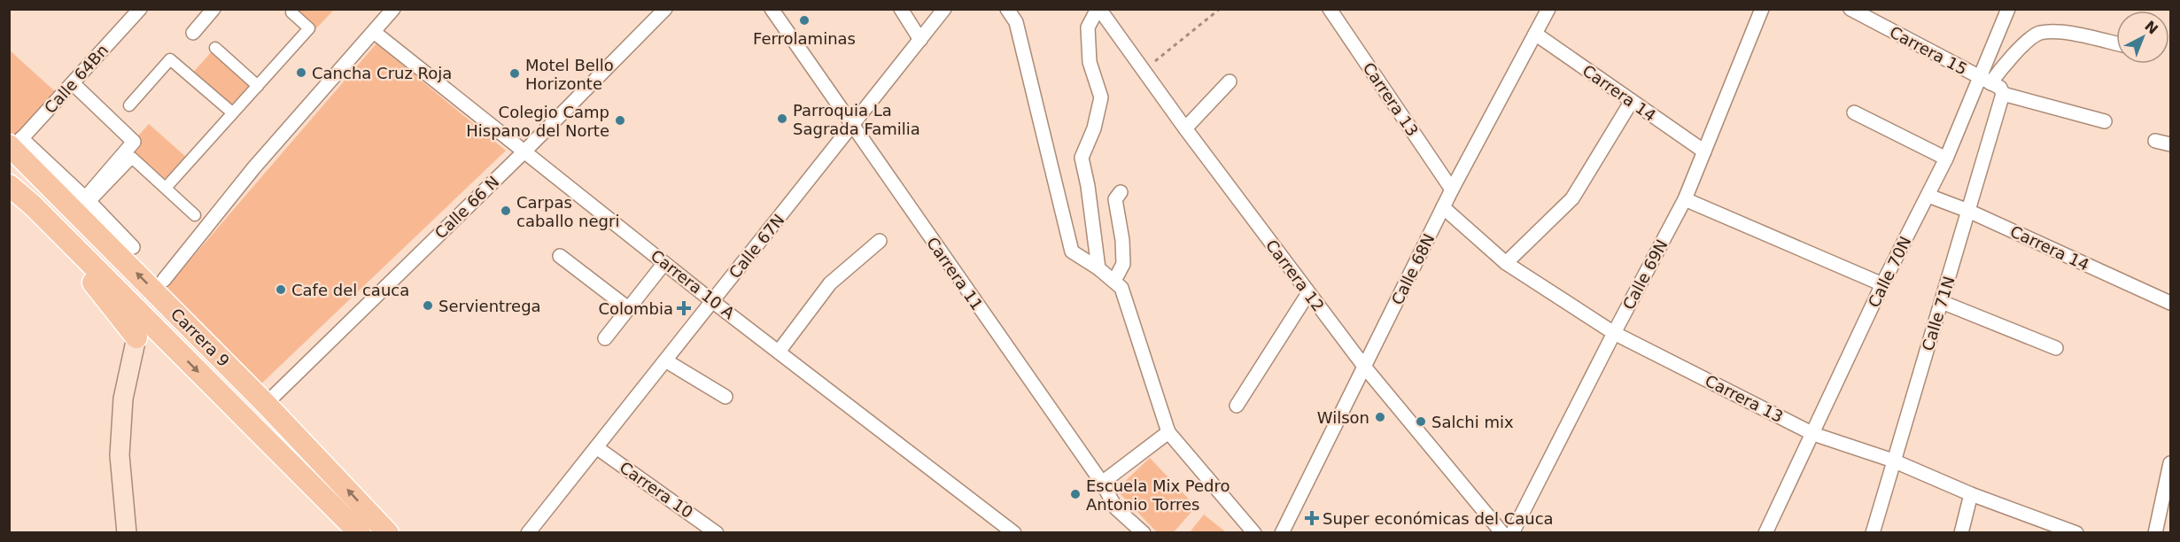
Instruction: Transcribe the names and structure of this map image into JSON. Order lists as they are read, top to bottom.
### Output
{
  "streets": {
    "main road": ["Carrera 9"],
    "street": [
      "Carrera 15",
      "Calle 64Bn",
      "Carrera 14",
      "Carrera 13",
      "Calle 66 N",
      "Calle 67N",
      "Calle 68N",
      "Calle 70N",
      "Carrera 11",
      "Calle 69N",
      "Carrera 12",
      "Carrera 10 A",
      "Calle 71N",
      "Carrera 10"
    ]
  },
  "crossings": [
    ["Carrera 15", "Calle 70N"],
    ["Carrera 15", "Calle 71N"],
    ["Calle 64Bn", "Carrera 9"],
    ["Carrera 14", "Calle 68N"],
    ["Carrera 14", "Calle 70N"],
    ["Carrera 14", "Calle 69N"],
    ["Carrera 14", "Calle 71N"],
    ["Carrera 13", "Calle 68N"],
    ["Carrera 13", "Calle 70N"],
    ["Carrera 13", "Calle 69N"],
    ["Carrera 13", "Calle 71N"],
    ["Calle 66 N", "Carrera 10 A"],
    ["Calle 66 N", "Carrera 9"],
    ["Calle 67N", "Carrera 11"],
    ["Calle 67N", "Carrera 10 A"],
    ["Calle 67N", "Carrera 10"],
    ["Calle 68N", "Carrera 12"]
  ],
  "places": {
    "other": [
      "Ferrolaminas",
      "Cancha Cruz Roja",
      "Motel Bello Horizonte",
      "Parroquia La Sagrada Familia",
      "Colegio Camp Hispano del Norte",
      "Carpas caballo negri",
      "Cafe del cauca",
      "Servientrega",
      "Wilson",
      "Salchi mix",
      "Escuela Mix Pedro Antonio Torres"
    ],
    "health": ["Colombia", "Super económicas del Cauca"]
  },
  "north": "top right"
}
